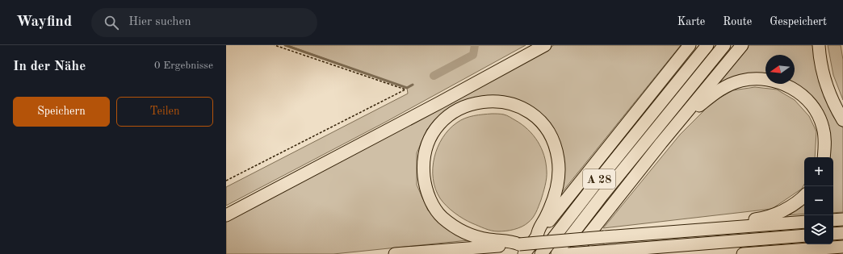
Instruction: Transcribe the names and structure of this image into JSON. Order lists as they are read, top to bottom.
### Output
{
  "streets": {
    "highway": ["A 28"]
  },
  "north": "left",
  "page": {
    "header": "Wayfind",
    "search": "Hier suchen",
    "nav": ["Karte", "Route", "Gespeichert"],
    "heading": ["In der Nähe", "0 Ergebnisse"],
    "buttons": ["Speichern", "Teilen"],
    "map_buttons": ["+", "−"]
  }
}
